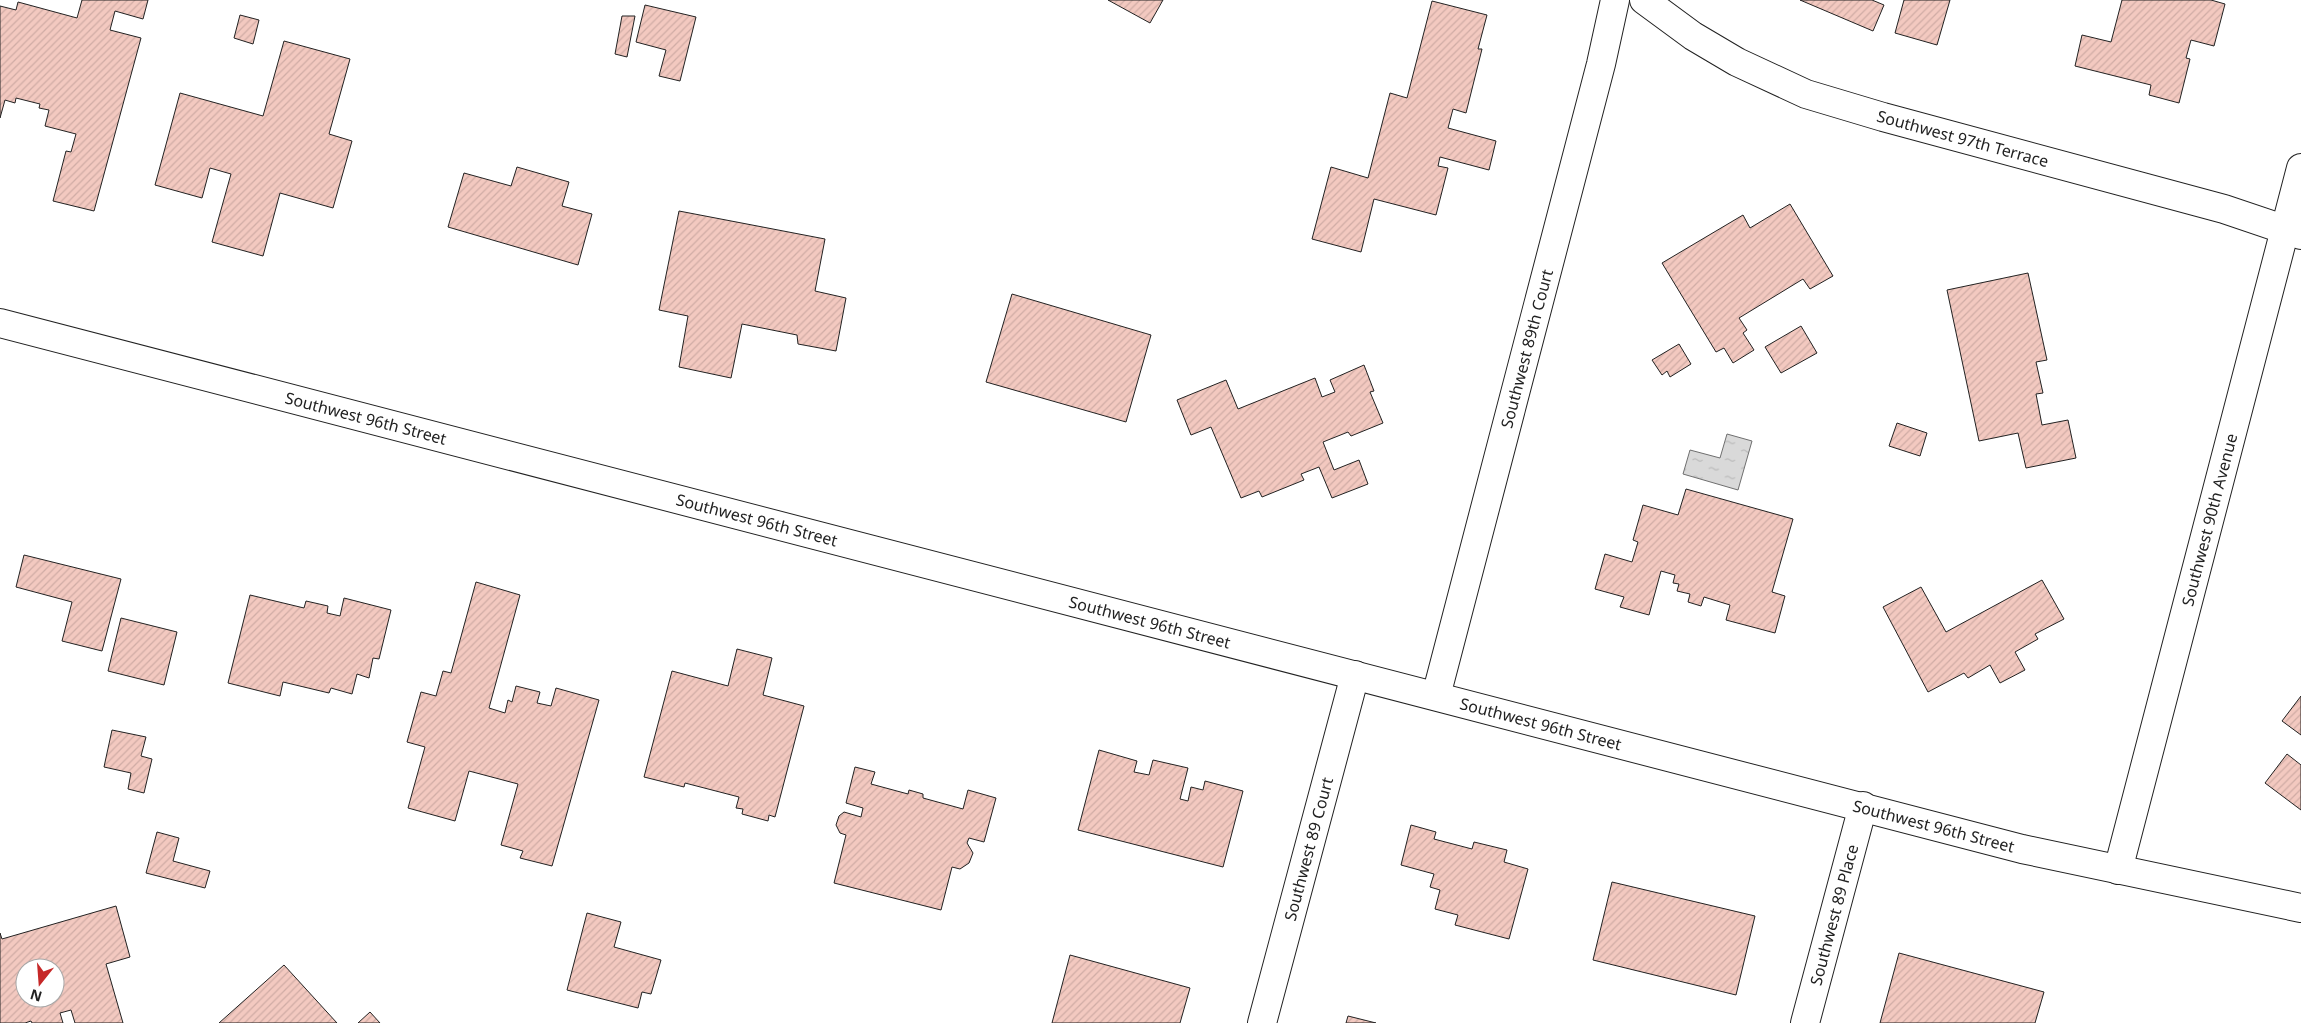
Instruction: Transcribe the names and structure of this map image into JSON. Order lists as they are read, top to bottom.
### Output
{
  "streets": {
    "street": [
      "Southwest 97th Terrace",
      "Southwest 89th Court",
      "Southwest 96th Street",
      "Southwest 90th Avenue",
      "Southwest 89 Court",
      "Southwest 89 Place"
    ]
  },
  "crossings": [
    ["Southwest 97th Terrace", "Southwest 90th Avenue"],
    ["Southwest 89th Court", "Southwest 96th Street"],
    ["Southwest 96th Street", "Southwest 90th Avenue"],
    ["Southwest 96th Street", "Southwest 89 Court"],
    ["Southwest 96th Street", "Southwest 89 Place"]
  ],
  "north": "bottom"
}
